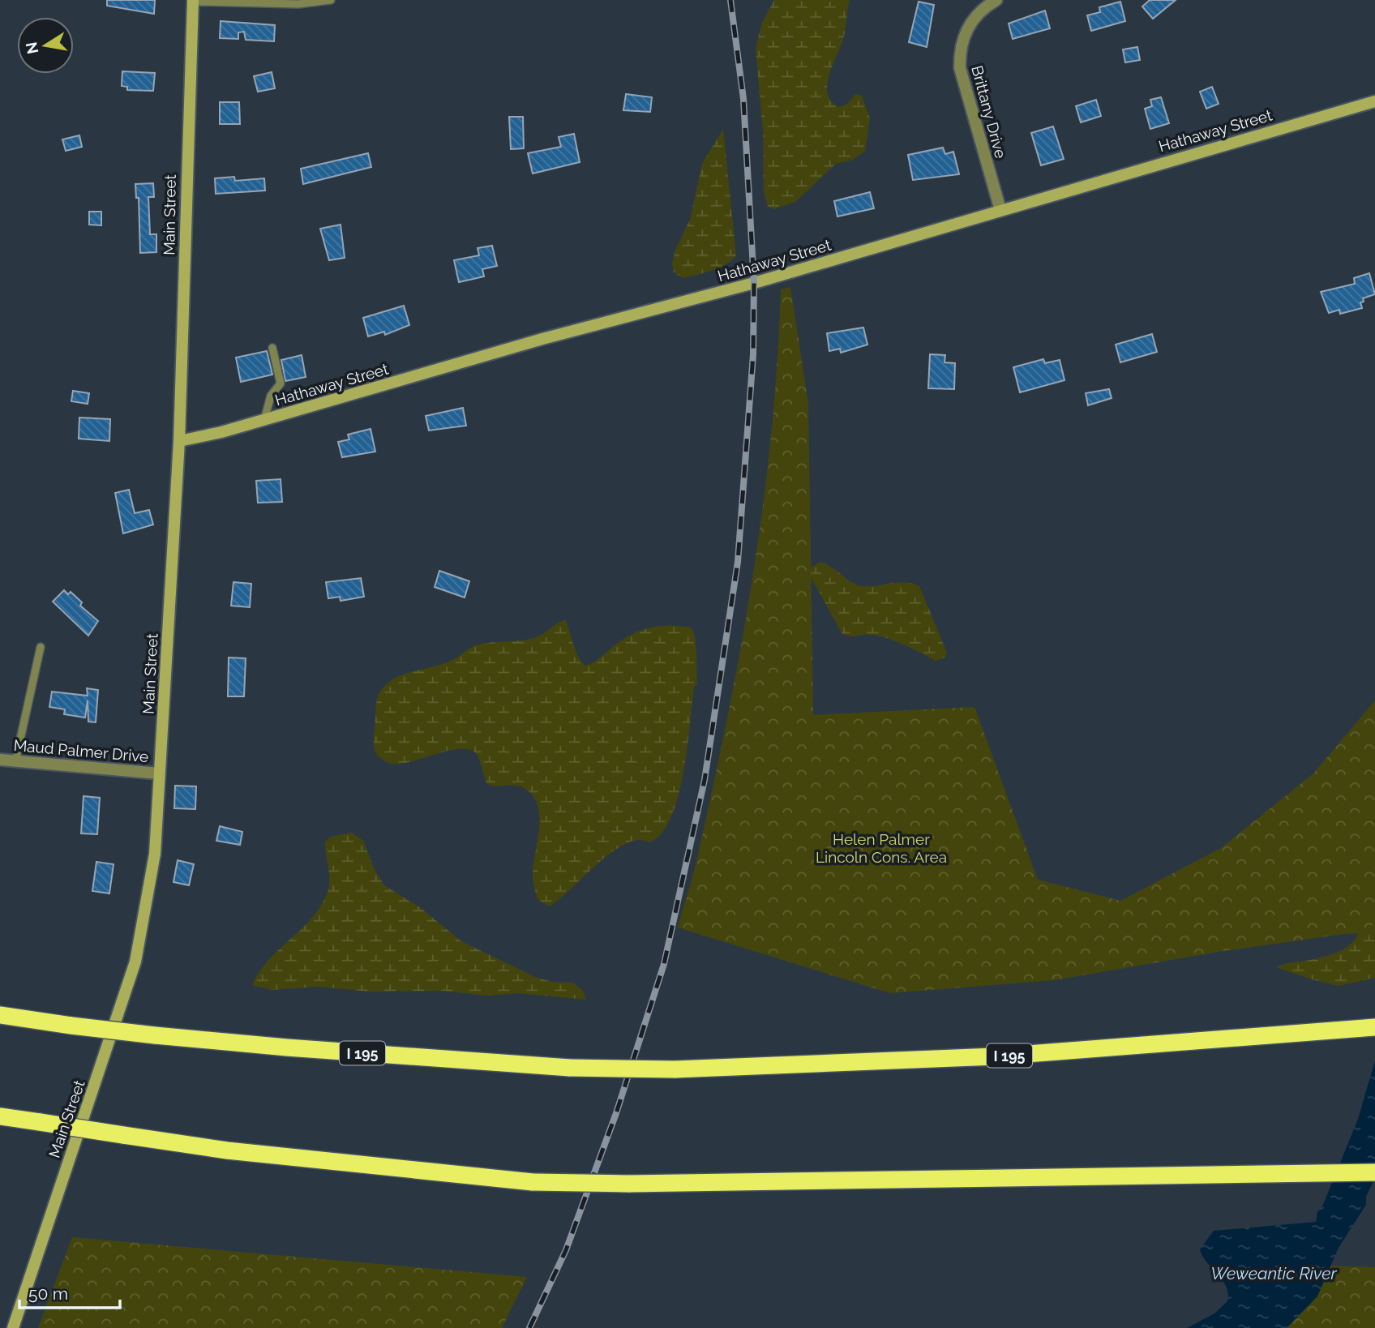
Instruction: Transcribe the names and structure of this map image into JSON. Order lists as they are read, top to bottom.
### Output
{
  "streets": {
    "highway": ["I 195"],
    "main road": ["Hathaway Street", "Main Street"],
    "street": ["Brittany Drive", "Maud Palmer Drive"]
  },
  "crossings": [
    ["Brittany Drive", "Hathaway Street"],
    ["Hathaway Street", "Main Street"],
    ["Main Street", "Maud Palmer Drive"]
  ],
  "water": ["Weweantic River"],
  "parks": ["Helen Palmer Lincoln Cons. Area"],
  "scale_bar": "50 m",
  "north": "left"
}
